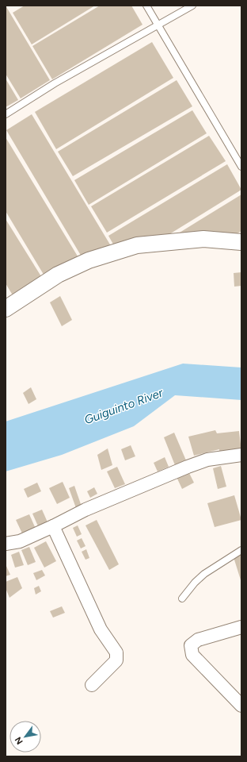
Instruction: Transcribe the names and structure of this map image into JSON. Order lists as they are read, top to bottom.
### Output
{
  "water": ["Guiguinto River"],
  "north": "bottom left"
}
